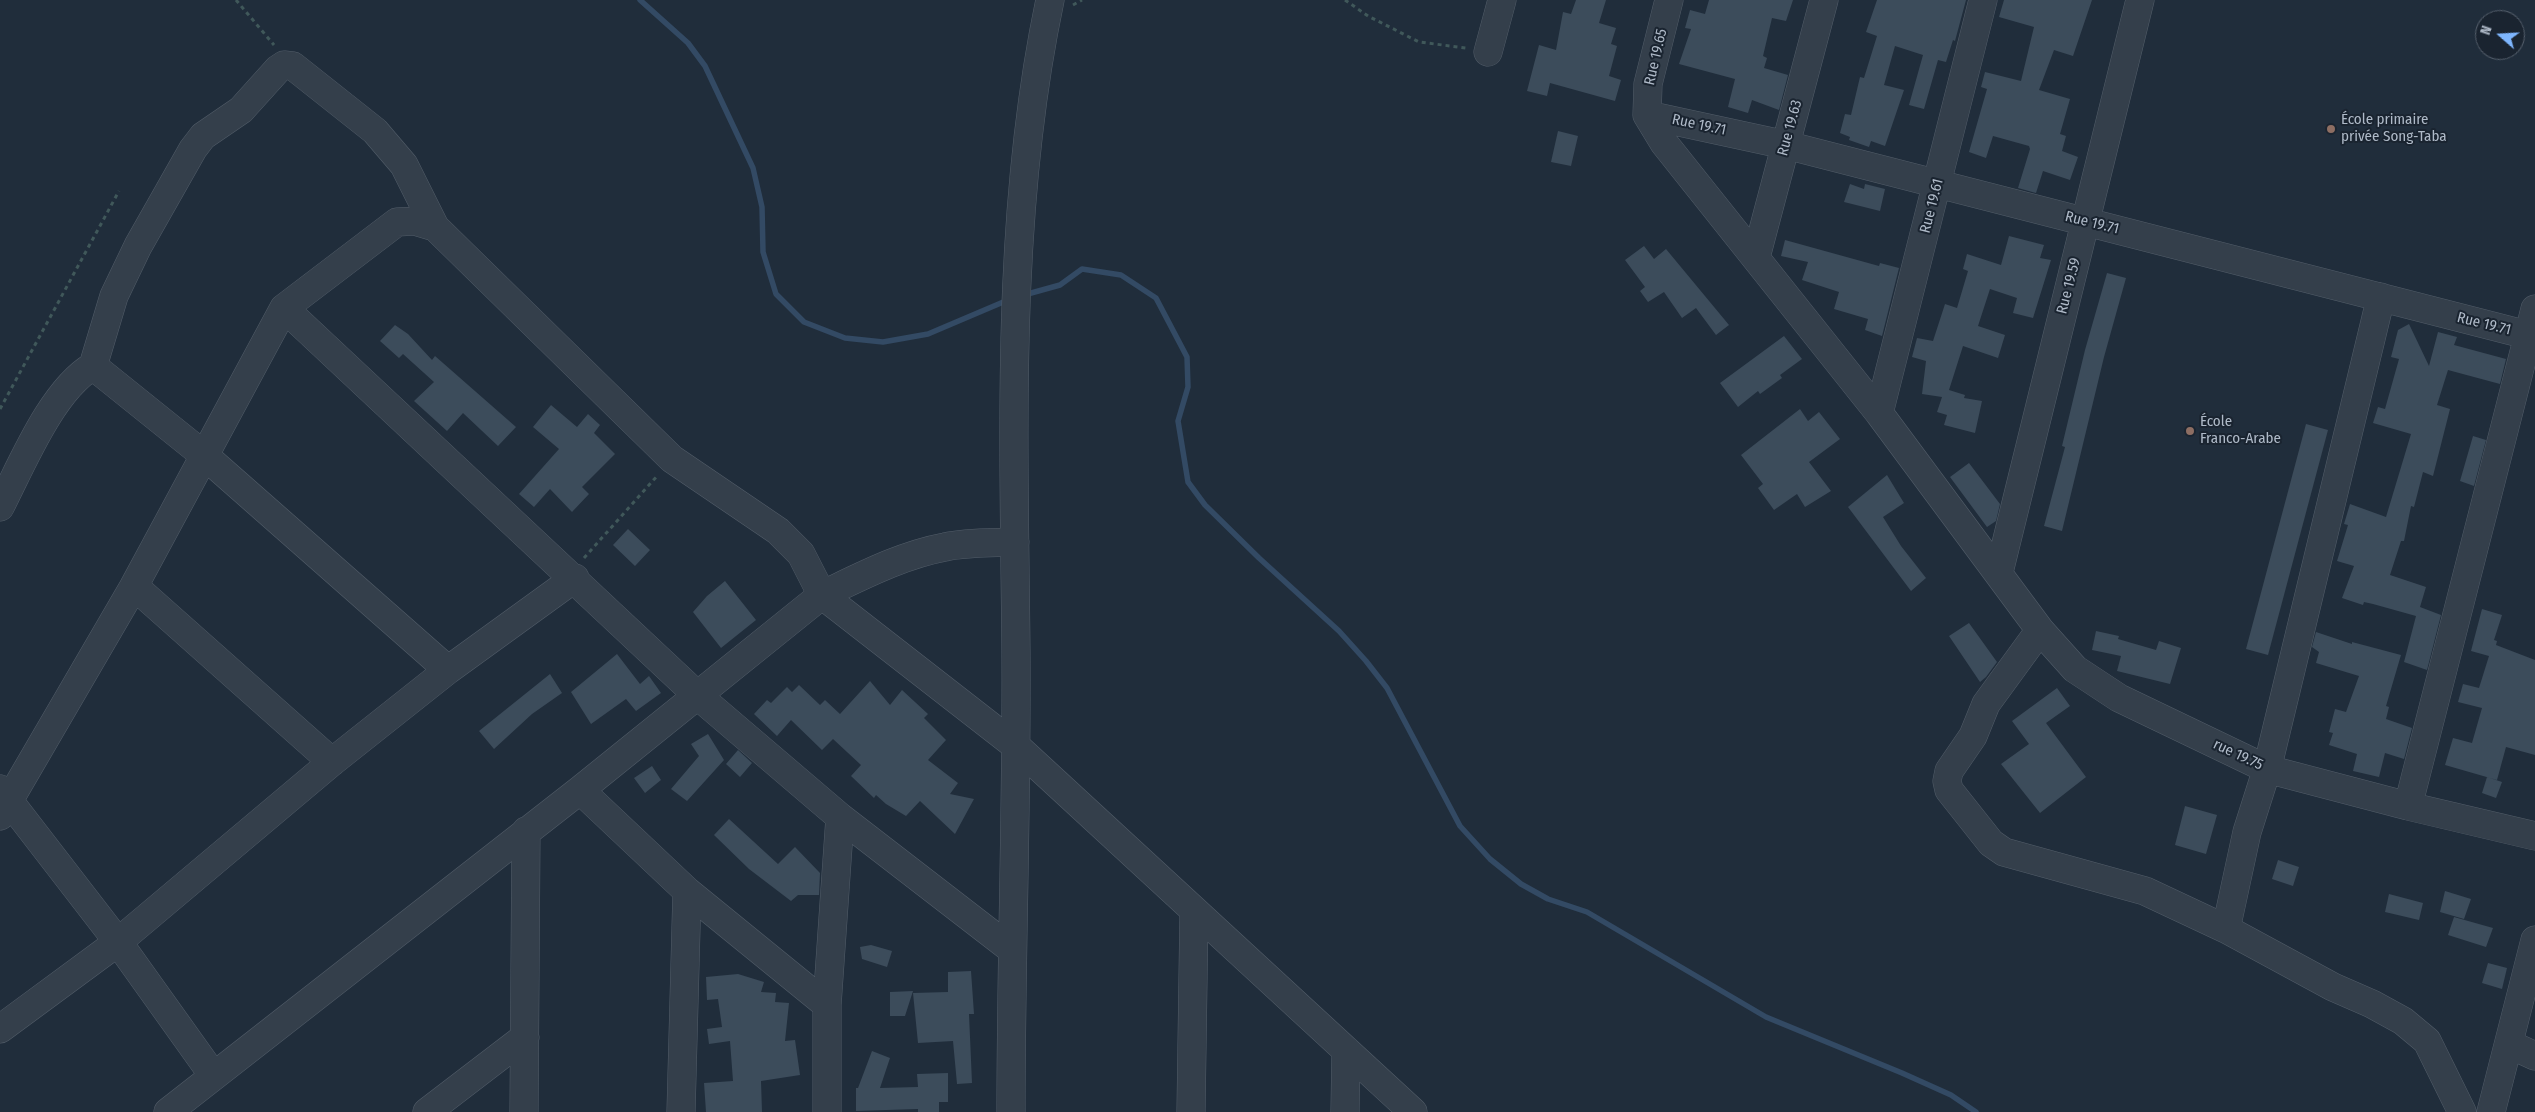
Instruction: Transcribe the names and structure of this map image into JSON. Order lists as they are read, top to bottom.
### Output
{
  "streets": {
    "street": [
      "Rue 19.65",
      "Rue 19.71",
      "Rue 19.63",
      "Rue 19.61",
      "Rue 19.59",
      "rue 19.75"
    ]
  },
  "crossings": [
    ["Rue 19.65", "Rue 19.71"],
    ["Rue 19.65", "rue 19.75"],
    ["Rue 19.71", "Rue 19.63"],
    ["Rue 19.71", "Rue 19.61"],
    ["Rue 19.71", "Rue 19.59"],
    ["Rue 19.71", "rue 19.75"],
    ["Rue 19.63", "rue 19.75"],
    ["Rue 19.61", "rue 19.75"],
    ["Rue 19.59", "rue 19.75"]
  ],
  "places": ["École primaire privée Song-Taba", "École Franco-Arabe"],
  "north": "left"
}
